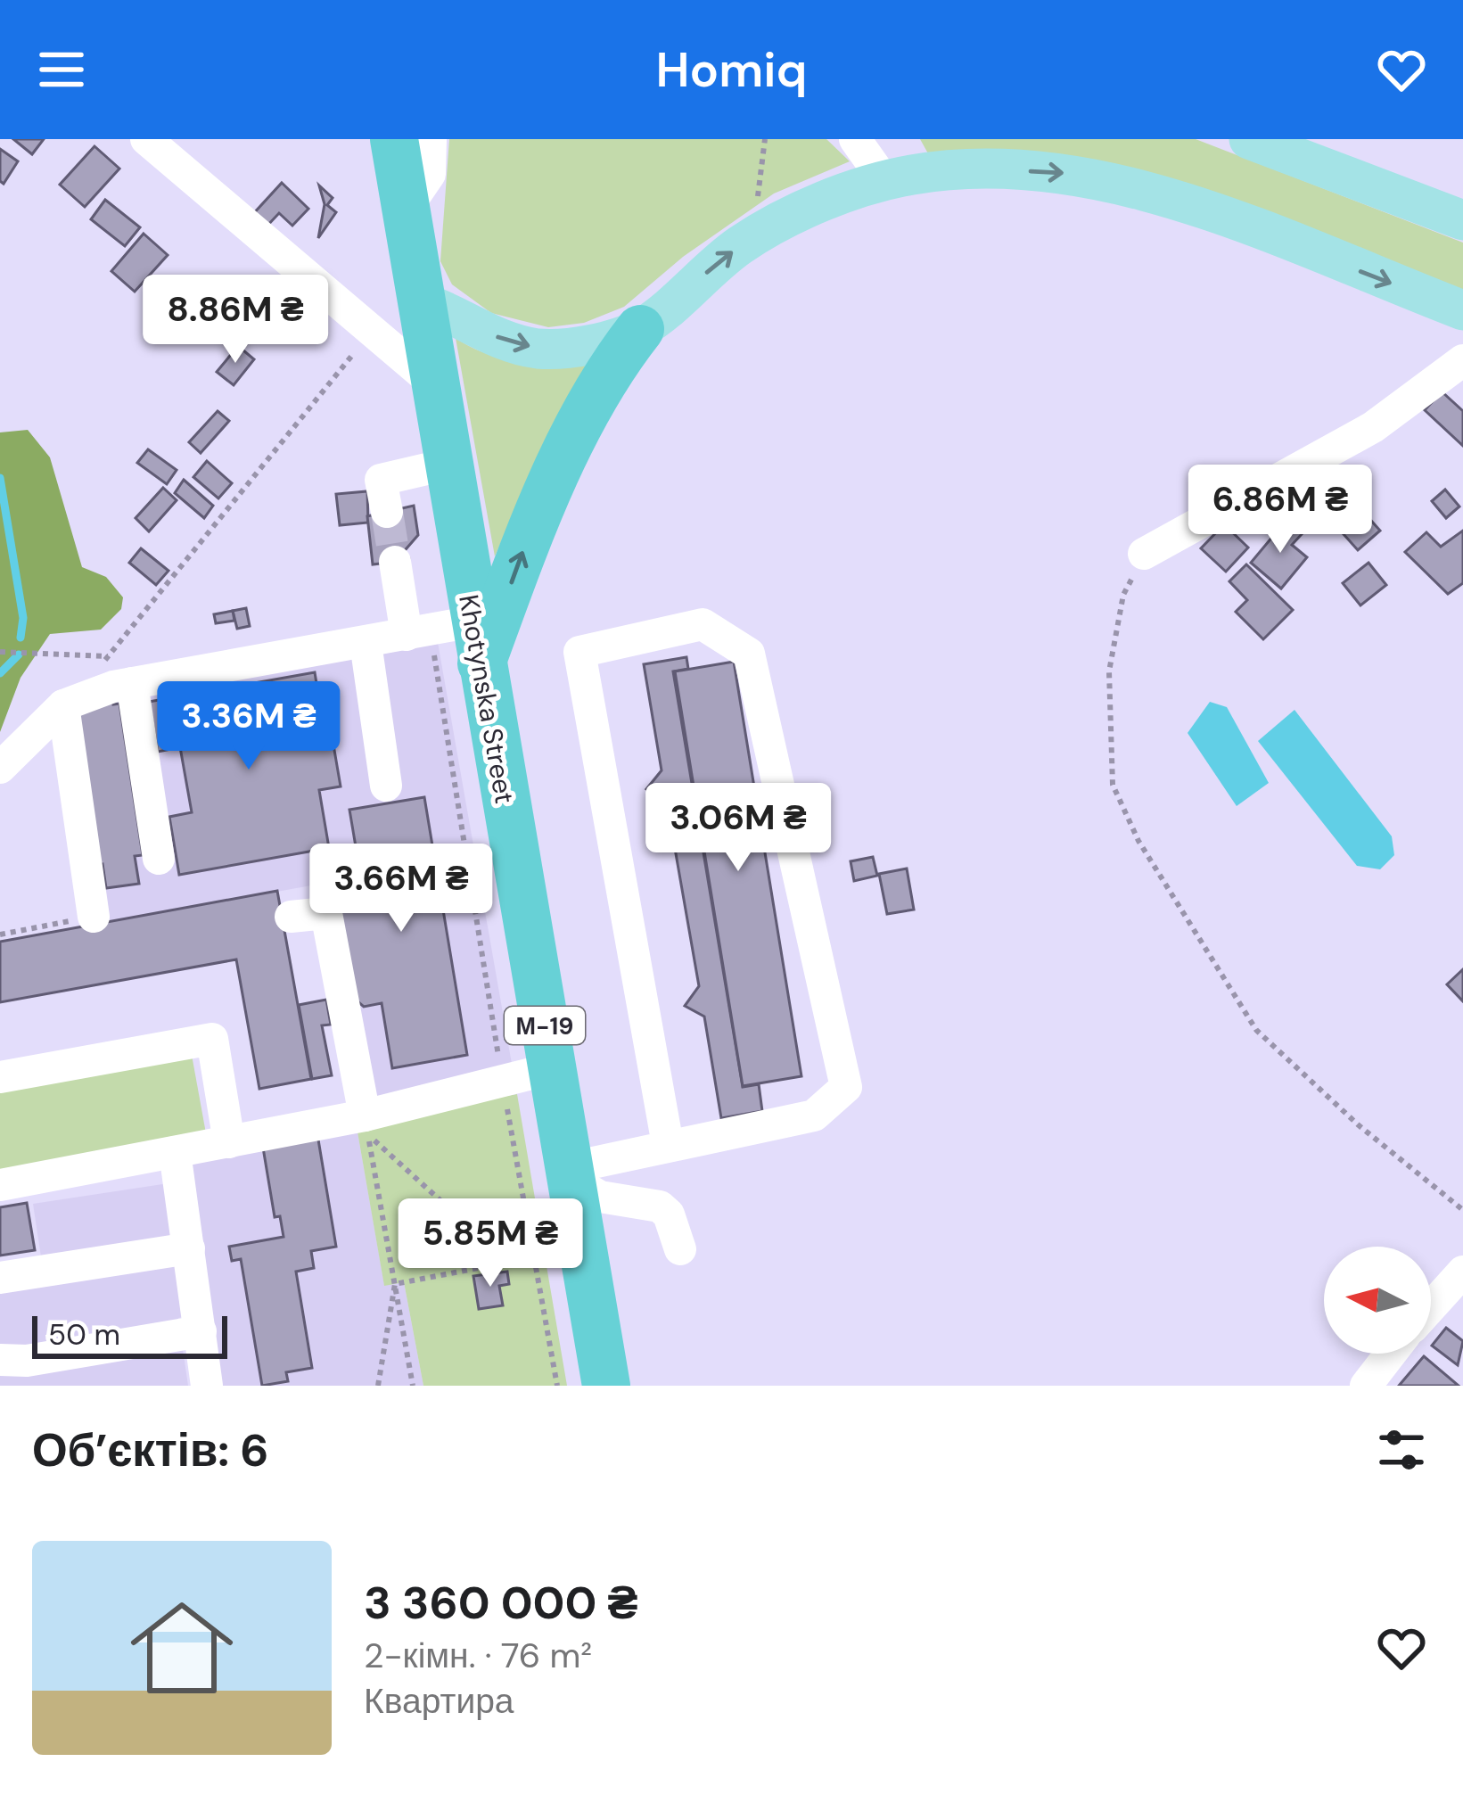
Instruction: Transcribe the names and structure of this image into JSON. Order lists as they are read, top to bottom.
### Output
{
  "streets": {
    "highway": ["Khotynska Street", "М-19"]
  },
  "scale_bar": "50 m",
  "north": "left",
  "page": {
    "header": "Homiq",
    "price": [
      "8.86M ₴",
      "6.86M ₴",
      "3.36M ₴",
      "3.06M ₴",
      "3.66M ₴",
      "5.85M ₴"
    ],
    "scale": "50 m",
    "heading": "Об’єктів: 6",
    "list": [
      {
        "name": "3 360 000 ₴",
        "note": "2-кімн. · 76 m² · Квартира"
      }
    ]
  }
}
